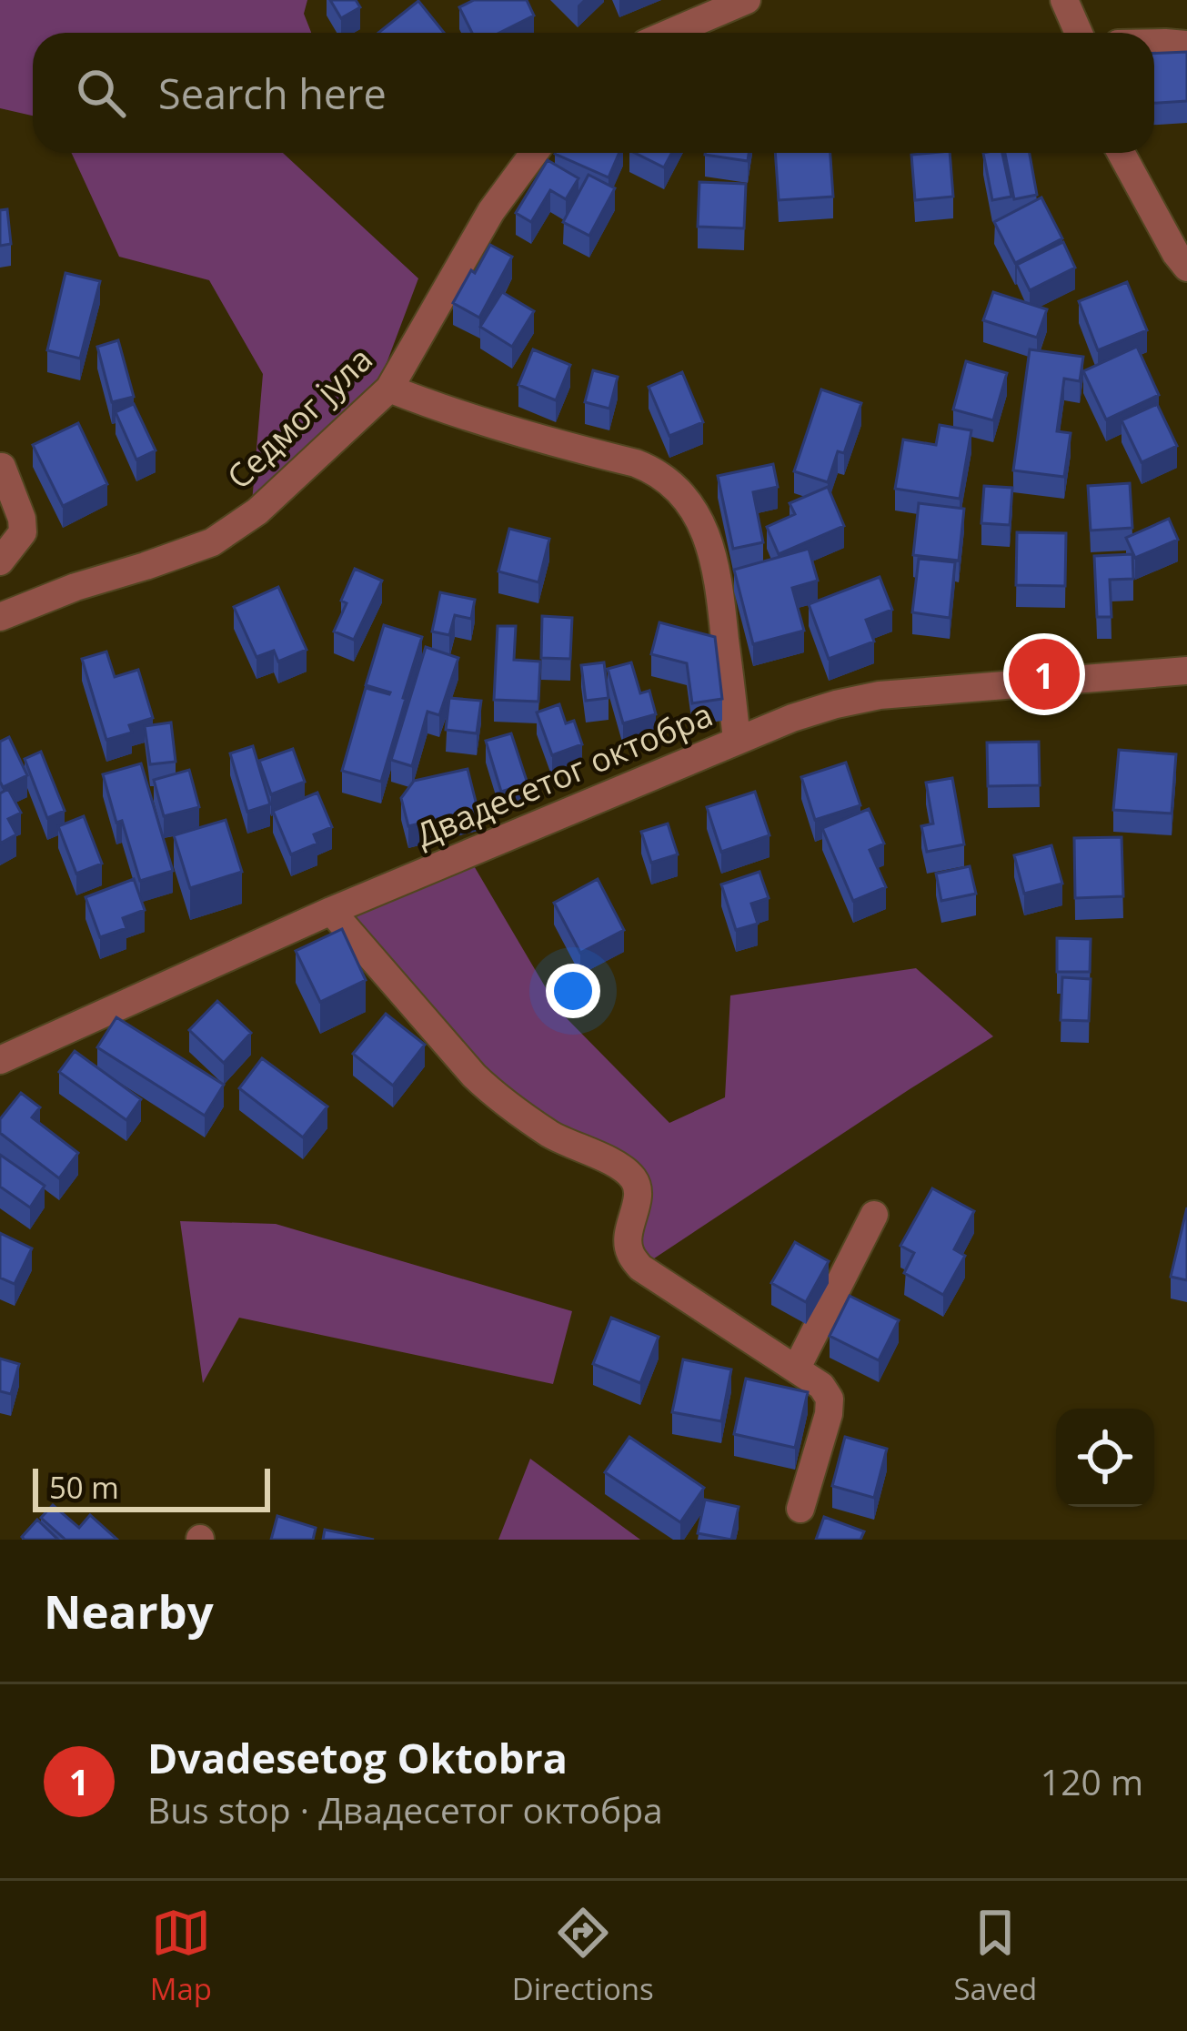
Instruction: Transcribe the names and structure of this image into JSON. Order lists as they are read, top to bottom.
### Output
{
  "streets": {
    "street": ["Седмог јула", "Двадесетог октобра"]
  },
  "scale_bar": "50 m",
  "page": {
    "search": "Search here",
    "pins": "1",
    "scale": "50 m",
    "heading": "Nearby",
    "list": [
      {
        "mark": "1",
        "name": "Dvadesetog Oktobra",
        "note": "Bus stop · Двадесетог октобра",
        "value": "120 m"
      }
    ],
    "nav": ["Map", "Directions", "Saved"]
  }
}
